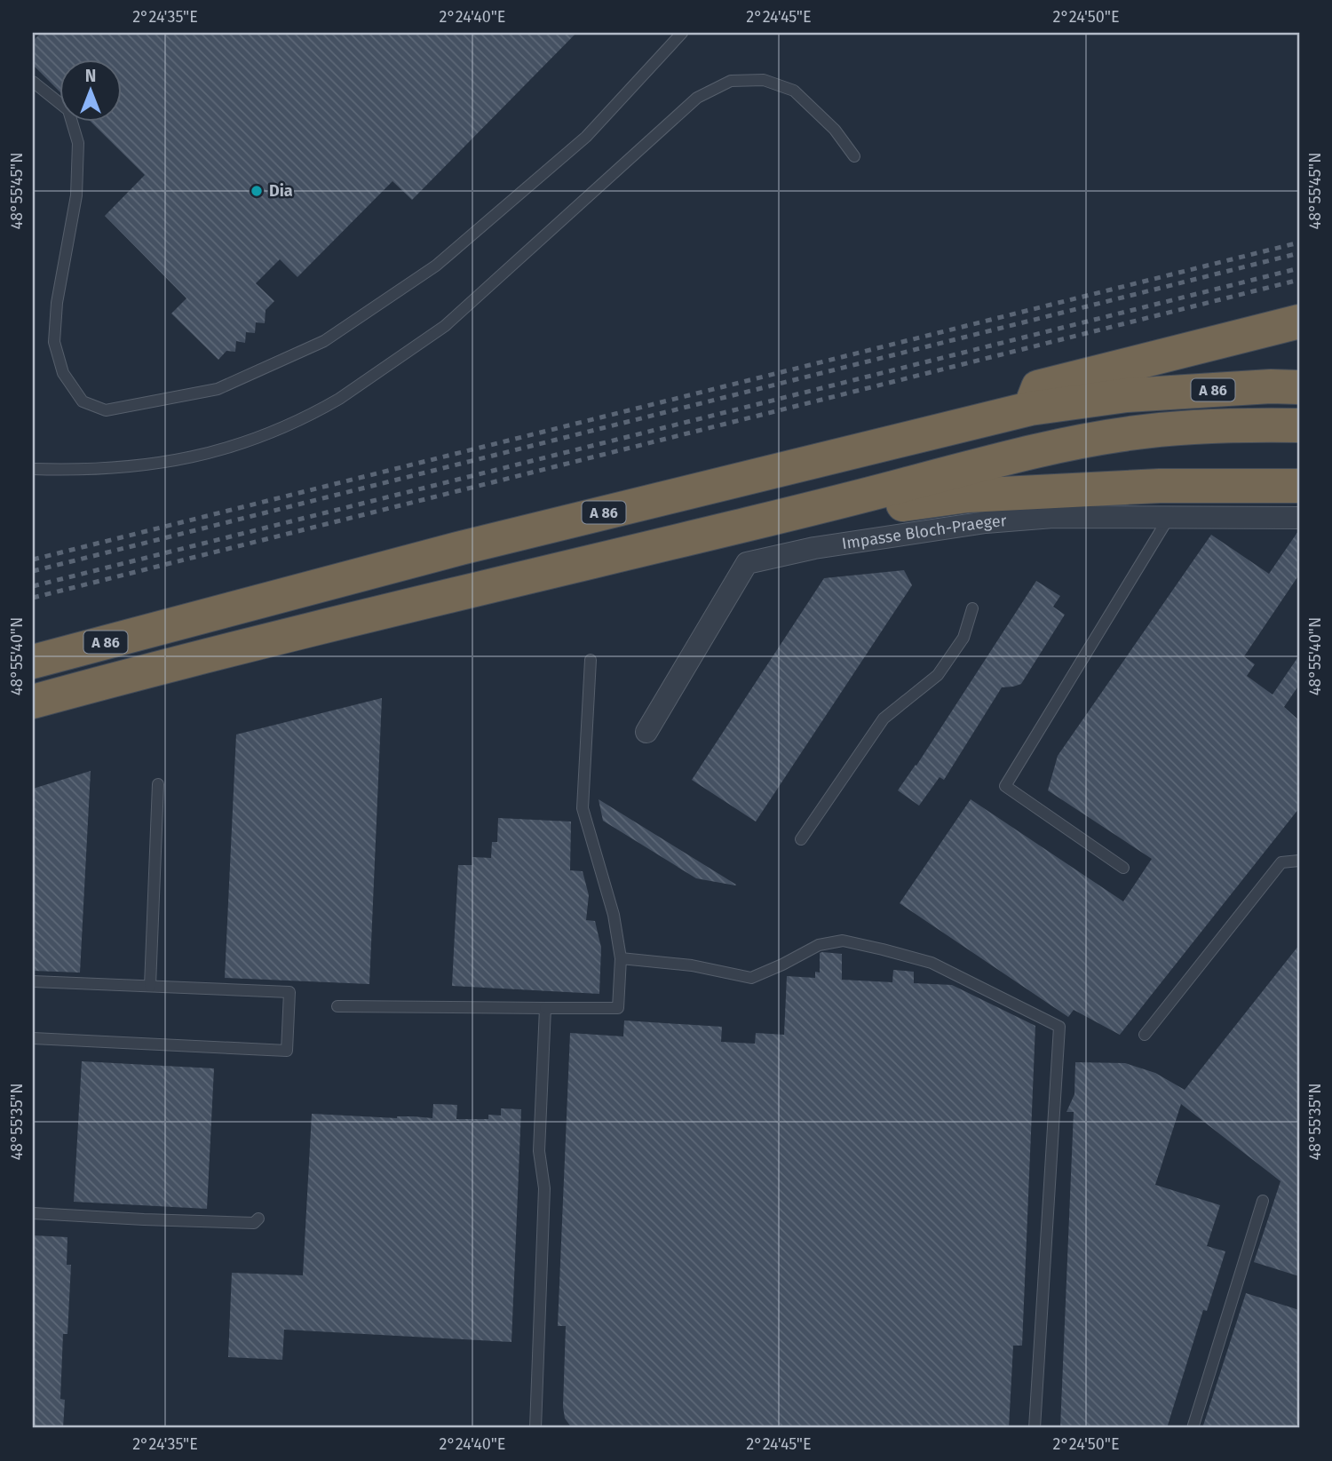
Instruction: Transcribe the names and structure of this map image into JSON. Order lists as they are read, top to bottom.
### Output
{
  "streets": {
    "highway": ["A 86"],
    "street": ["Impasse Bloch-Praeger"]
  },
  "places": ["Dia"],
  "north": "top",
  "coordinates": [
    "2°24'35\"E",
    "2°24'40\"E",
    "2°24'45\"E",
    "2°24'50\"E",
    "48°55'45\"N",
    "48°55'40\"N",
    "48°55'35\"N"
  ]
}
